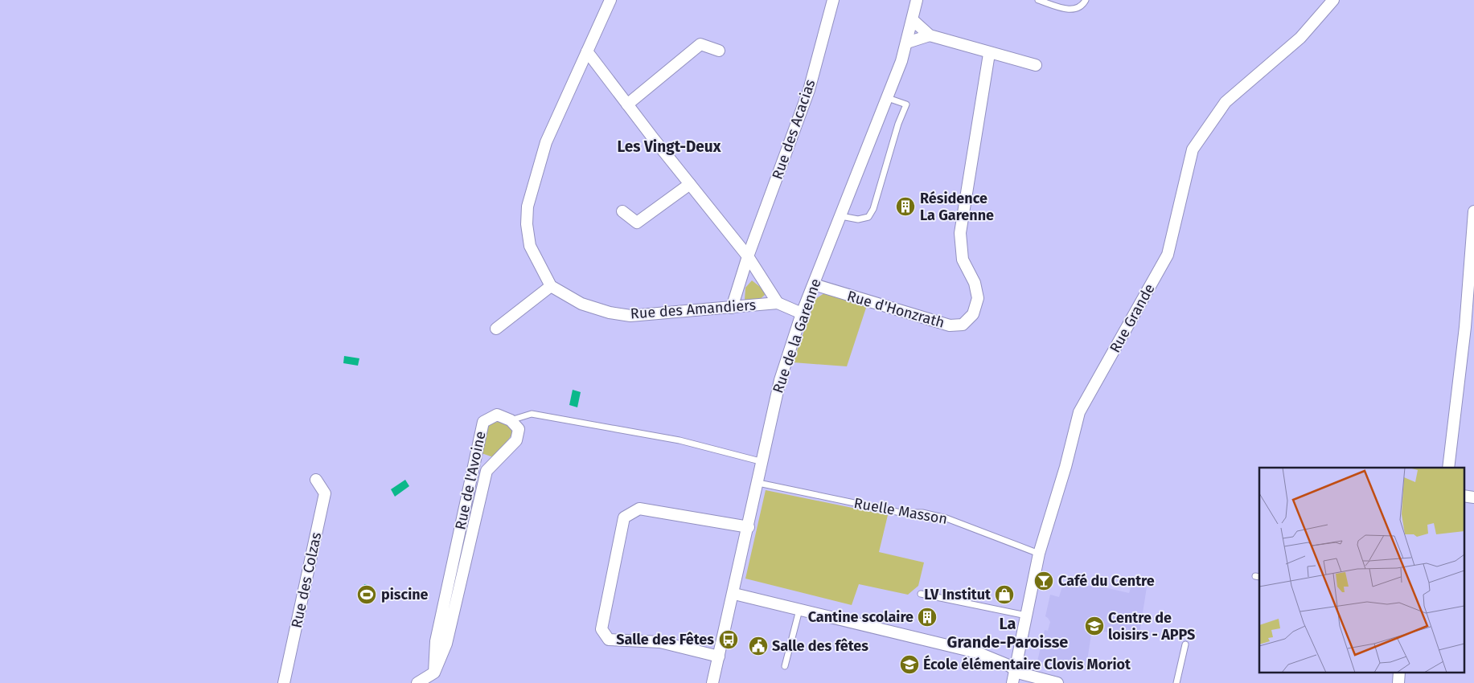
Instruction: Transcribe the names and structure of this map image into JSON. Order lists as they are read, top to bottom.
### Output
{
  "streets": {
    "street": [
      "Rue des Acacias",
      "Rue des Amandiers",
      "Rue d'Honzrath",
      "Rue Grande",
      "Rue de la Garenne",
      "Rue de l'Avoine",
      "Rue des Colzas"
    ],
    "lane": ["Ruelle Masson"]
  },
  "crossings": [
    ["Rue des Acacias", "Rue des Amandiers"],
    ["Rue des Amandiers", "Rue de la Garenne"],
    ["Rue d'Honzrath", "Rue de la Garenne"],
    ["Rue Grande", "Ruelle Masson"],
    ["Rue de la Garenne", "Ruelle Masson"]
  ],
  "districts": ["Les Vingt-Deux", "La Grande-Paroisse"],
  "places": {
    "building": ["Résidence La Garenne", "Cantine scolaire"],
    "bar": ["Café du Centre"],
    "sports": ["piscine"],
    "shop": ["LV Institut"],
    "school or university": ["Centre de loisirs - APPS", "École élémentaire Clovis Moriot"],
    "bus stop": ["Salle des Fêtes"],
    "public building": ["Salle des fêtes"]
  }
}
